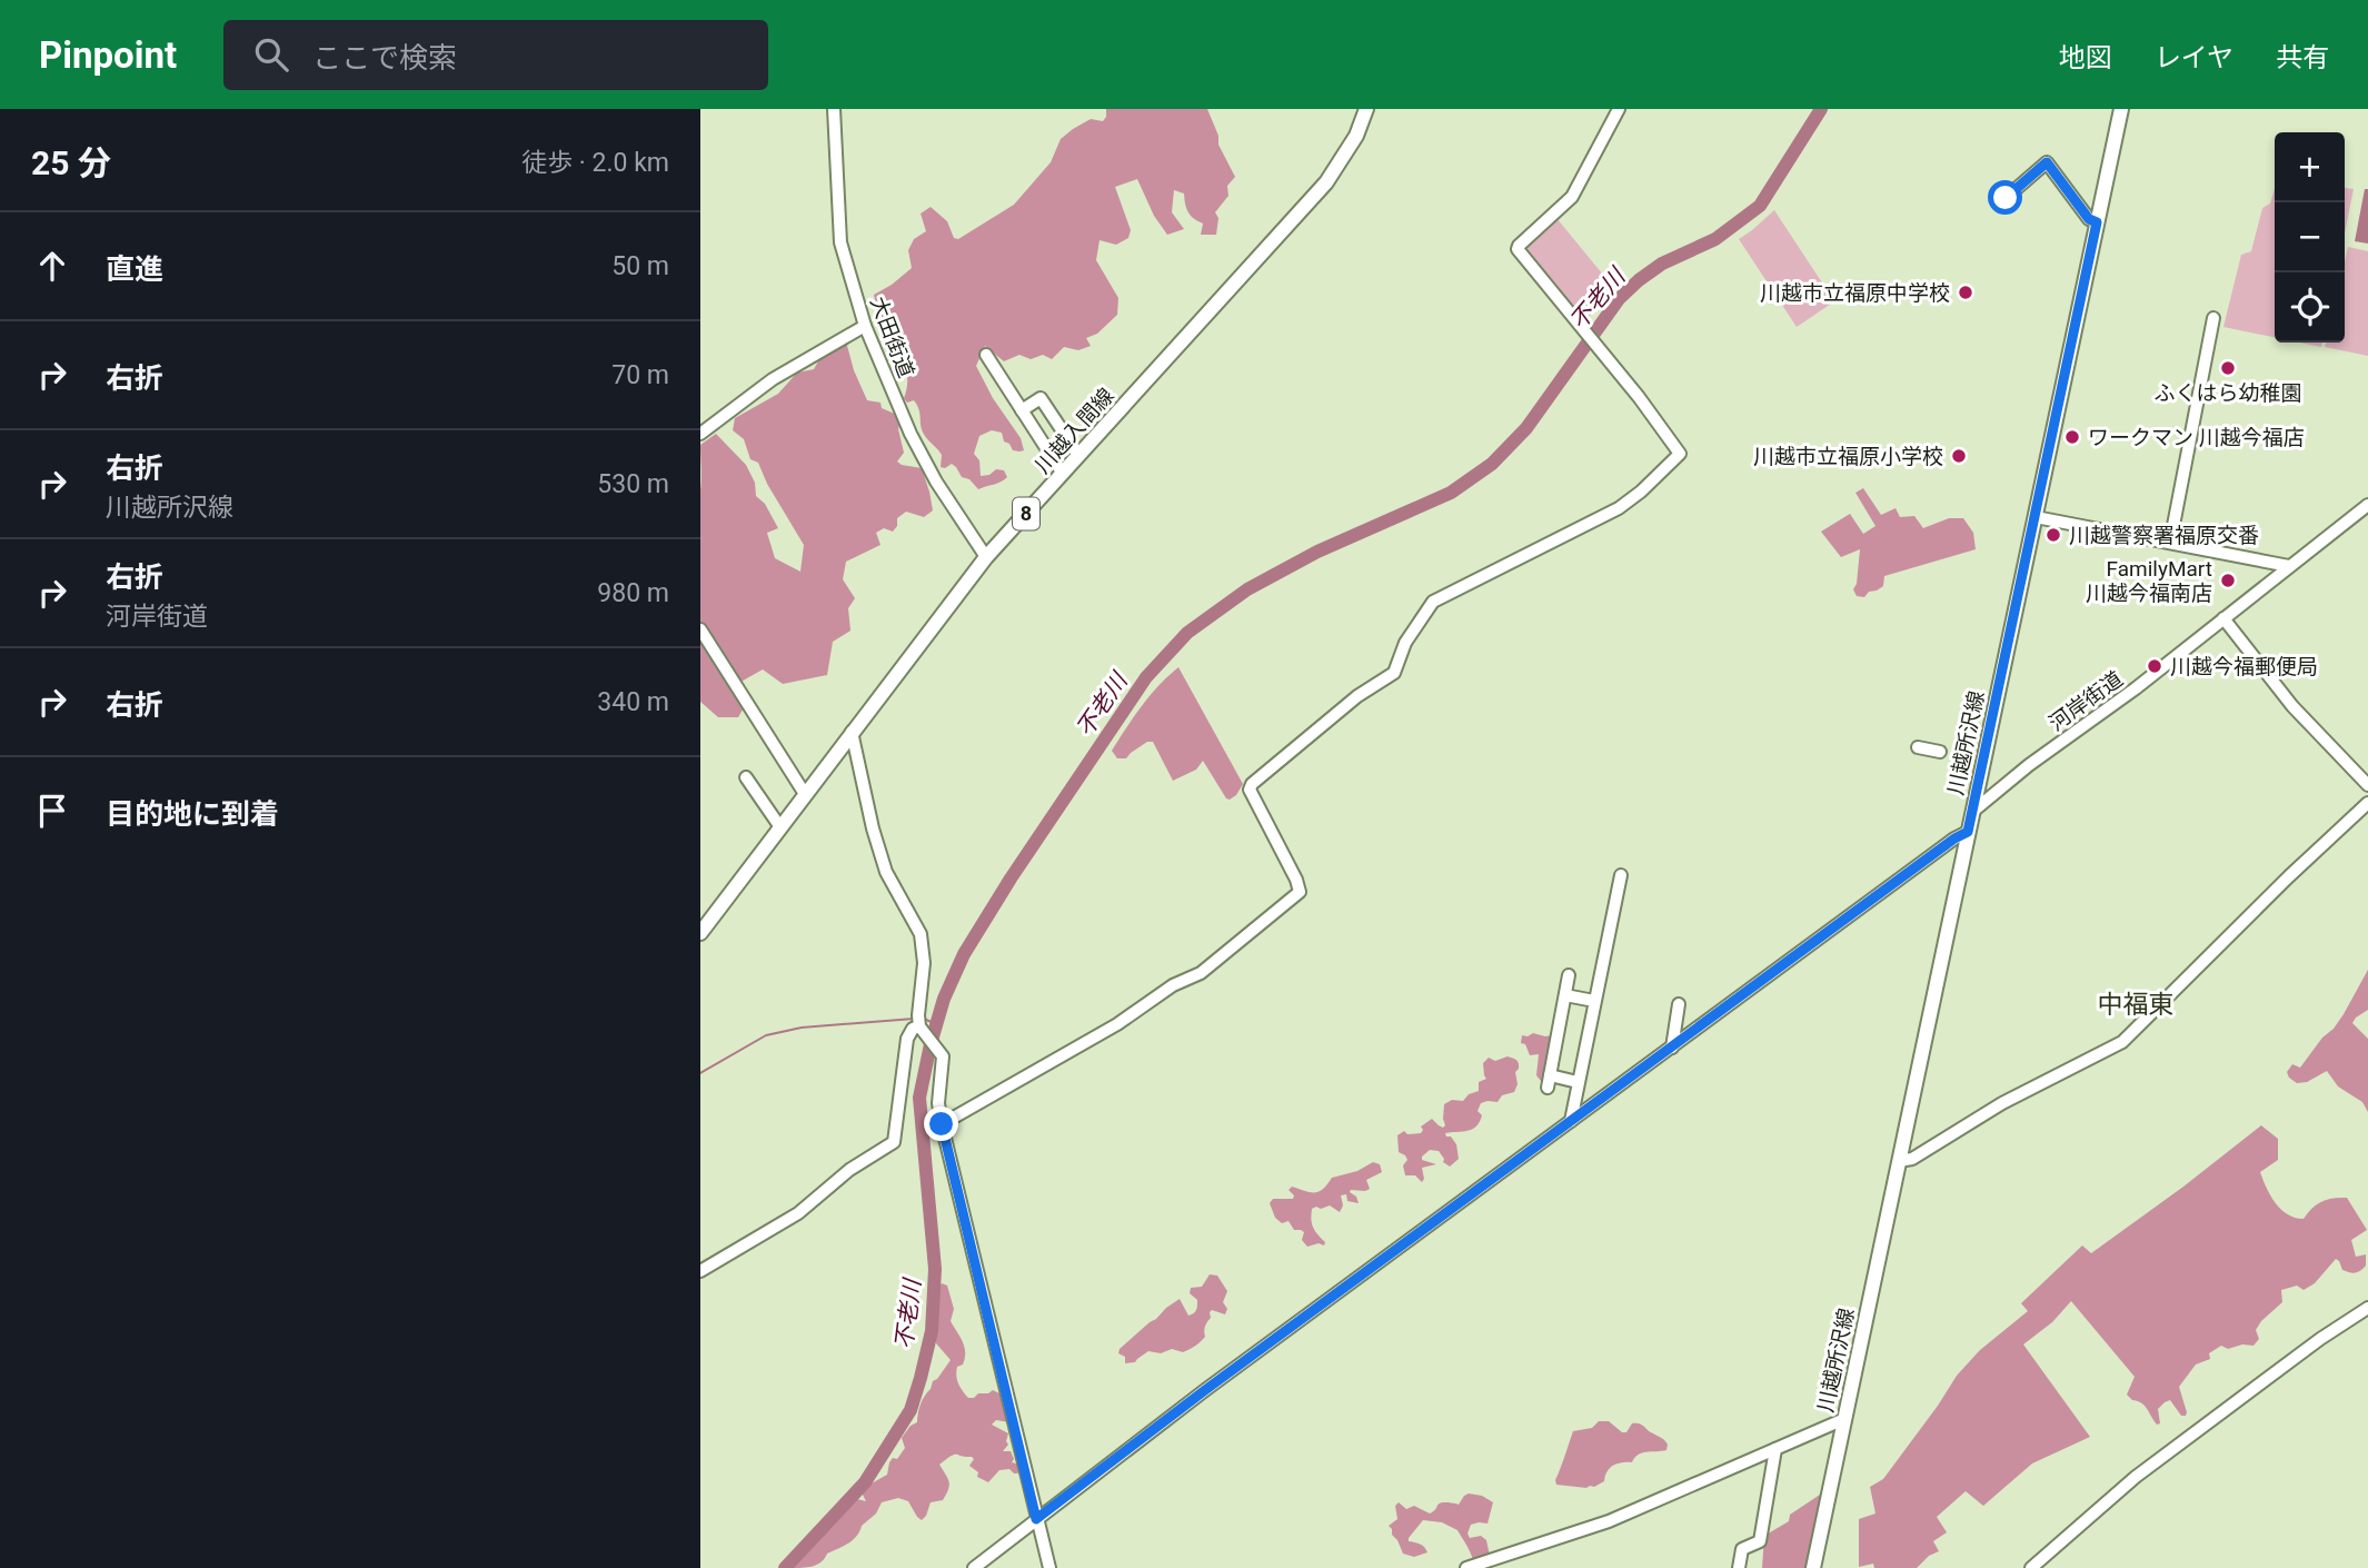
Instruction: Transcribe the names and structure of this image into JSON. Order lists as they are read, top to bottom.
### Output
{
  "streets": {
    "main road": ["川越入間線", "8", "川越所沢線"],
    "street": ["大田街道", "河岸街道"]
  },
  "crossings": [
    ["大田街道", "川越入間線"],
    ["河岸街道", "川越所沢線"]
  ],
  "districts": ["中福東"],
  "water": ["不老川"],
  "places": [
    "川越市立福原中学校",
    "ふくはら幼稚園",
    "ワークマン 川越今福店",
    "川越市立福原小学校",
    "川越警察署福原交番",
    "FamilyMart 川越今福南店",
    "川越今福郵便局"
  ],
  "page": {
    "header": "Pinpoint",
    "search": "ここで検索",
    "nav": ["地図", "レイヤ", "共有"],
    "heading": ["25 分", "徒歩 · 2.0 km"],
    "map_buttons": ["+", "−"],
    "list": [
      ["直進", "50 m"],
      ["右折", "70 m"],
      ["右折", "川越所沢線", "530 m"],
      ["右折", "河岸街道", "980 m"],
      ["右折", "340 m"],
      "目的地に到着"
    ]
  }
}
